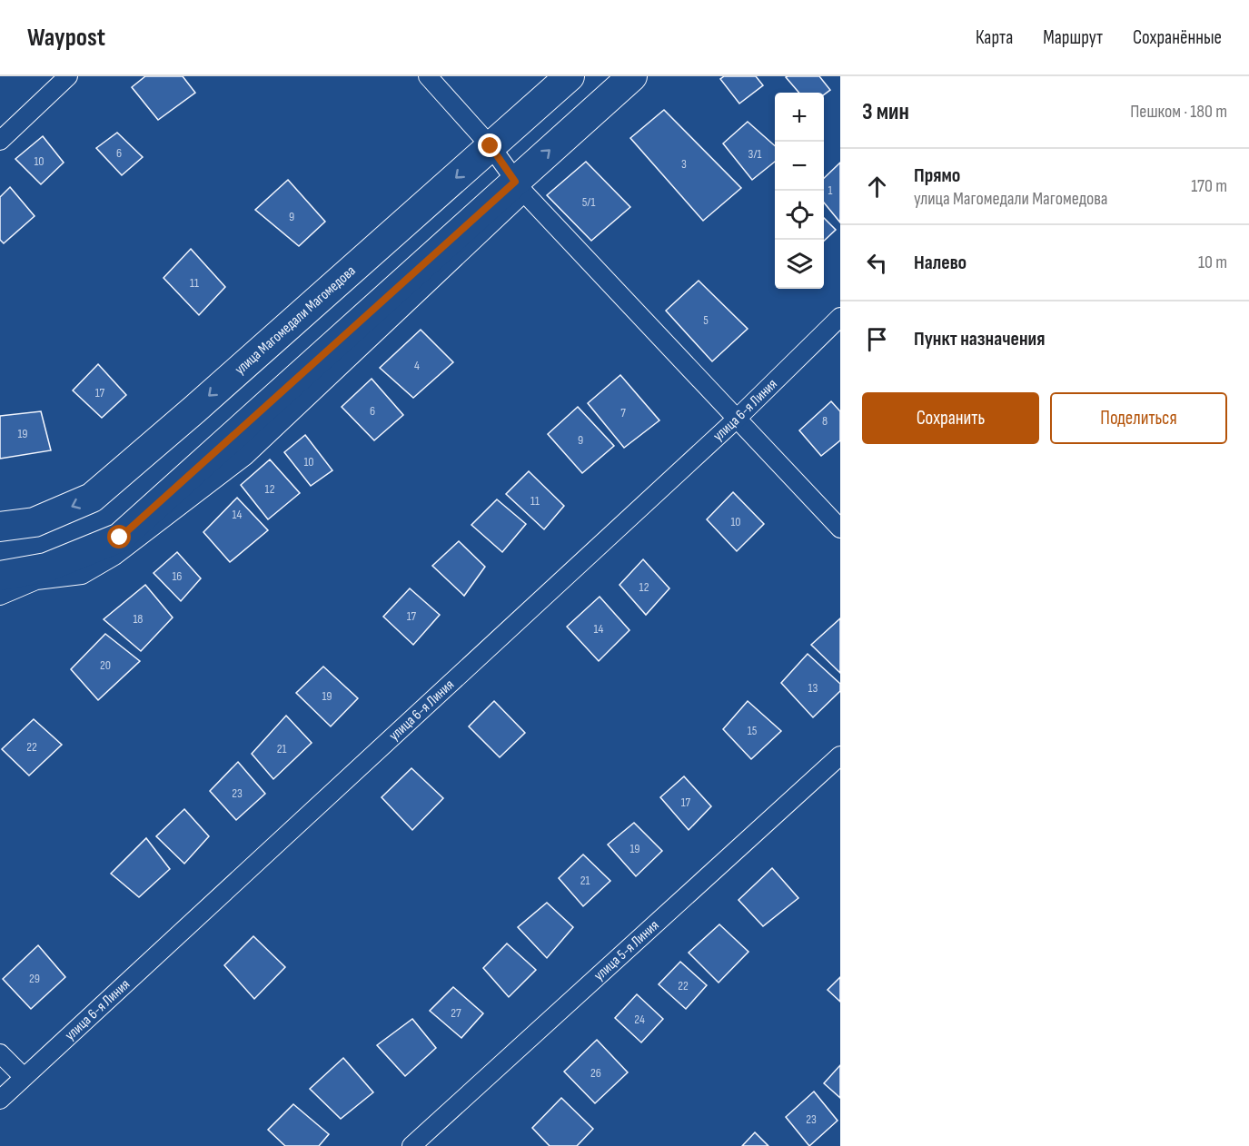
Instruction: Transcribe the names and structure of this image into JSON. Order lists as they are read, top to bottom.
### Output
{
  "streets": {
    "main road": ["улица Магомедали Магомедова"],
    "street": ["улица 6-я Линия", "улица 5-я Линия"]
  },
  "house_numbers": [
    "6",
    "3/1",
    "10",
    "3",
    "1",
    "5/1",
    "9",
    "11",
    "5",
    "4",
    "17",
    "6",
    "7",
    "8",
    "19",
    "9",
    "10",
    "12",
    "11",
    "14",
    "10",
    "16",
    "12",
    "17",
    "18",
    "14",
    "20",
    "13",
    "19",
    "15",
    "22",
    "21",
    "23",
    "17",
    "19",
    "21",
    "29",
    "22",
    "27",
    "24",
    "26",
    "23"
  ],
  "page": {
    "header": "Waypost",
    "nav": ["Карта", "Маршрут", "Сохранённые"],
    "heading": ["3 мин", "Пешком · 180 m"],
    "map_buttons": ["+", "−"],
    "list": [
      ["Прямо", "улица Магомедали Магомедова", "170 m"],
      ["Налево", "10 m"],
      "Пункт назначения"
    ],
    "buttons": ["Сохранить", "Поделиться"]
  }
}
